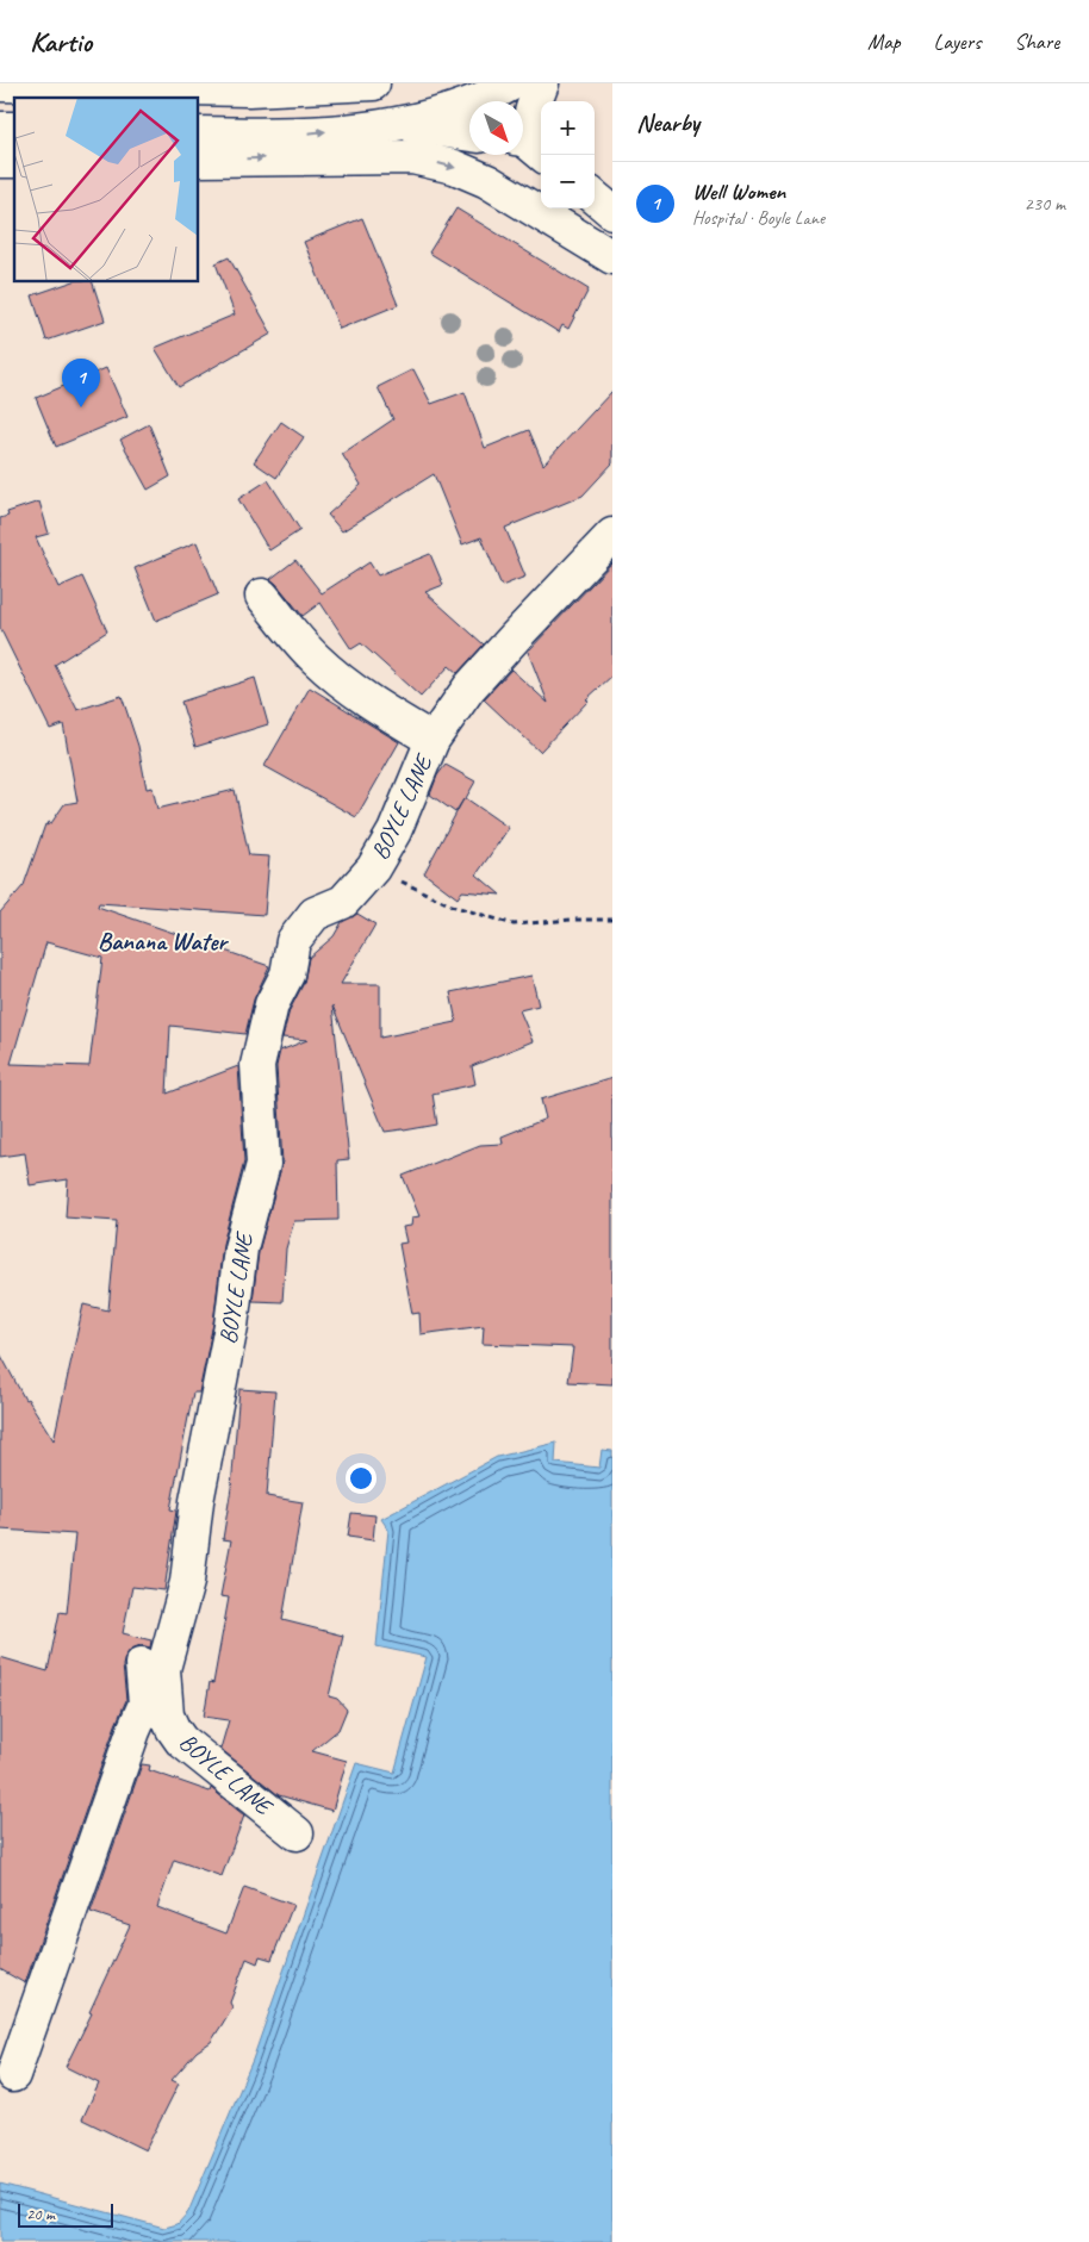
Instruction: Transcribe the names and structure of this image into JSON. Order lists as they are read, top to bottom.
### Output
{
  "streets": {
    "street": ["BOYLE LANE"]
  },
  "districts": ["Banana Water"],
  "scale_bar": "20 m",
  "north": "bottom right",
  "page": {
    "header": "Kartio",
    "nav": ["Map", "Layers", "Share"],
    "heading": "Nearby",
    "map_buttons": ["+", "−"],
    "list": [
      {
        "mark": "1",
        "name": "Well Women",
        "note": "Hospital · Boyle Lane",
        "value": "230 m"
      }
    ],
    "pins": "1",
    "scale": "20 m"
  }
}
